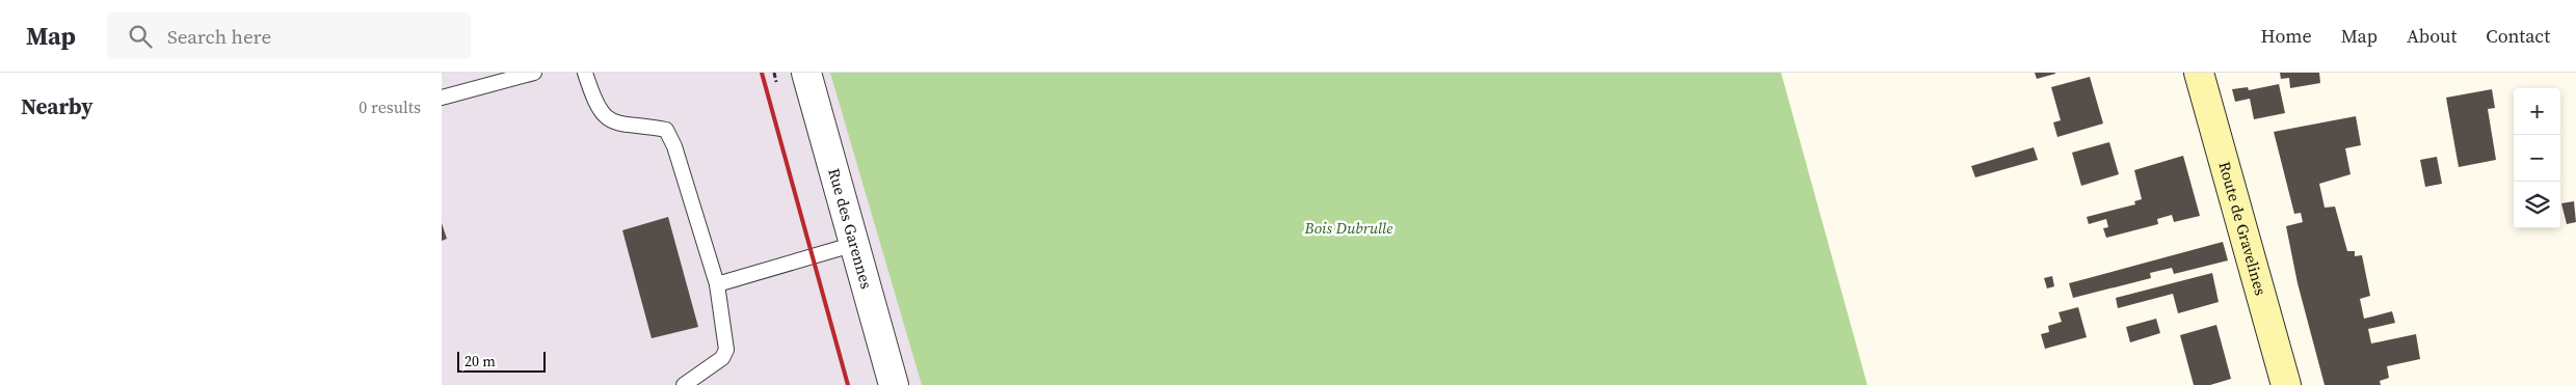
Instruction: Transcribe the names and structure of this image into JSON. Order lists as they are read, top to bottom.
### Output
{
  "streets": {
    "main road": ["Route de Gravelines"],
    "street": ["Rue des Garennes"]
  },
  "parks": ["Bois Dubrulle"],
  "scale_bar": "20 m",
  "page": {
    "header": "Map",
    "search": "Search here",
    "nav": [
      "Home",
      "Map",
      "About",
      "Contact"
    ],
    "heading": ["Nearby", "0 results"],
    "map_buttons": ["+", "−"],
    "scale": "20 m"
  }
}
